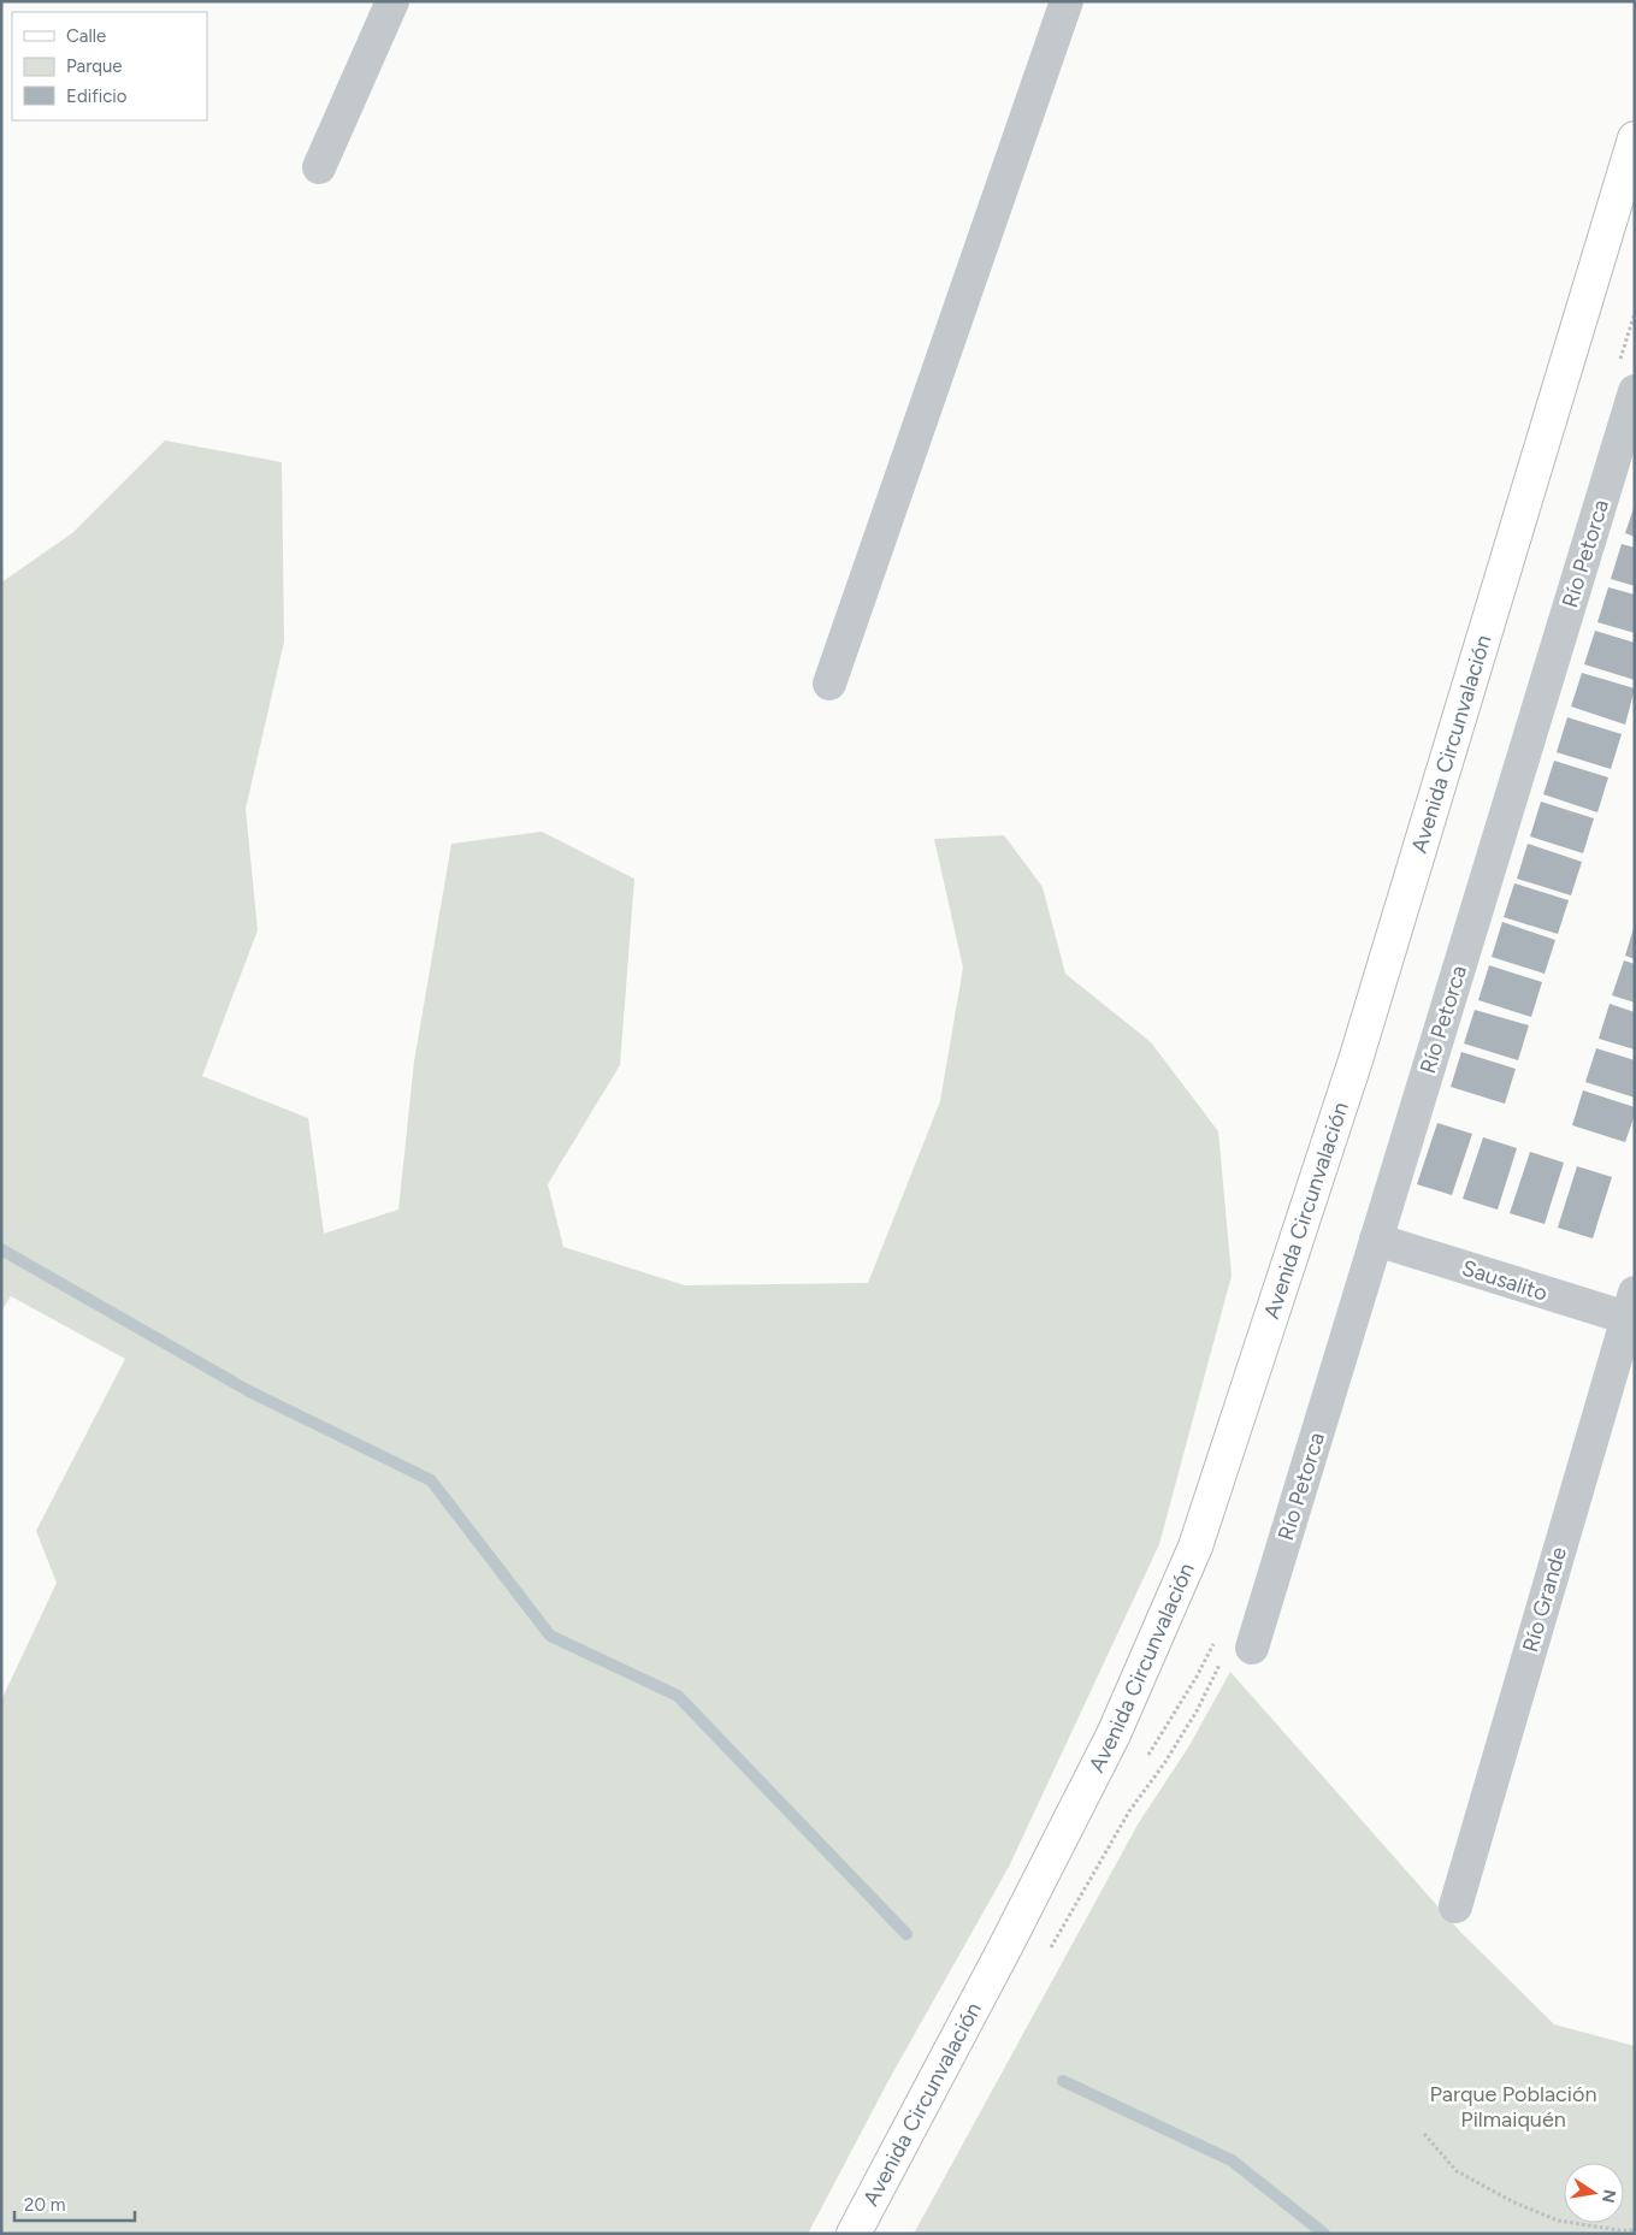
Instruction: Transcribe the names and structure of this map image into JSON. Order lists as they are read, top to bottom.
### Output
{
  "streets": {
    "main road": ["Avenida Circunvalación"],
    "street": ["Río Petorca", "Sausalito", "Río Grande"]
  },
  "crossings": [
    ["Río Petorca", "Sausalito"],
    ["Sausalito", "Río Grande"]
  ],
  "parks": ["Parque Población Pilmaiquén"],
  "legend": ["Calle", "Parque", "Edificio"],
  "scale_bar": "20 m",
  "north": "right"
}
